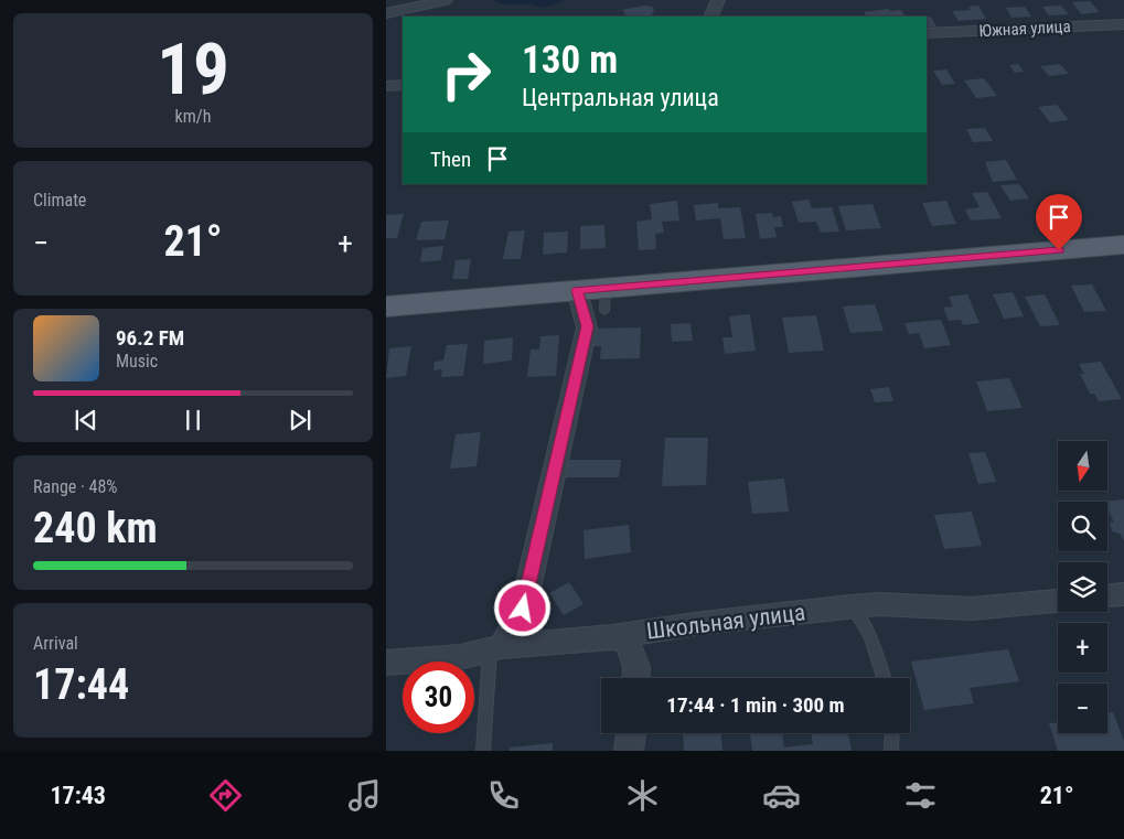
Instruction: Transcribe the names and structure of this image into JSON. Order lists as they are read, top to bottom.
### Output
{
  "streets": {
    "street": ["Южная улица", "Школьная улица"]
  },
  "north": "bottom",
  "page": {
    "tile": [
      ["19", "km/h"],
      "Climate",
      ["Range · 48%", "240 km"],
      ["Arrival", "17:44"]
    ],
    "turn": ["130 m", "Центральная улица"],
    "then": "Then",
    "heat": ["−", "21°", "+"],
    "song": ["96.2 FM", "Music"],
    "map_buttons": ["+", "−"],
    "limit": "30",
    "trip": "17:44 · 1 min · 300 m",
    "tabs": ["17:43", "21°"]
  }
}
